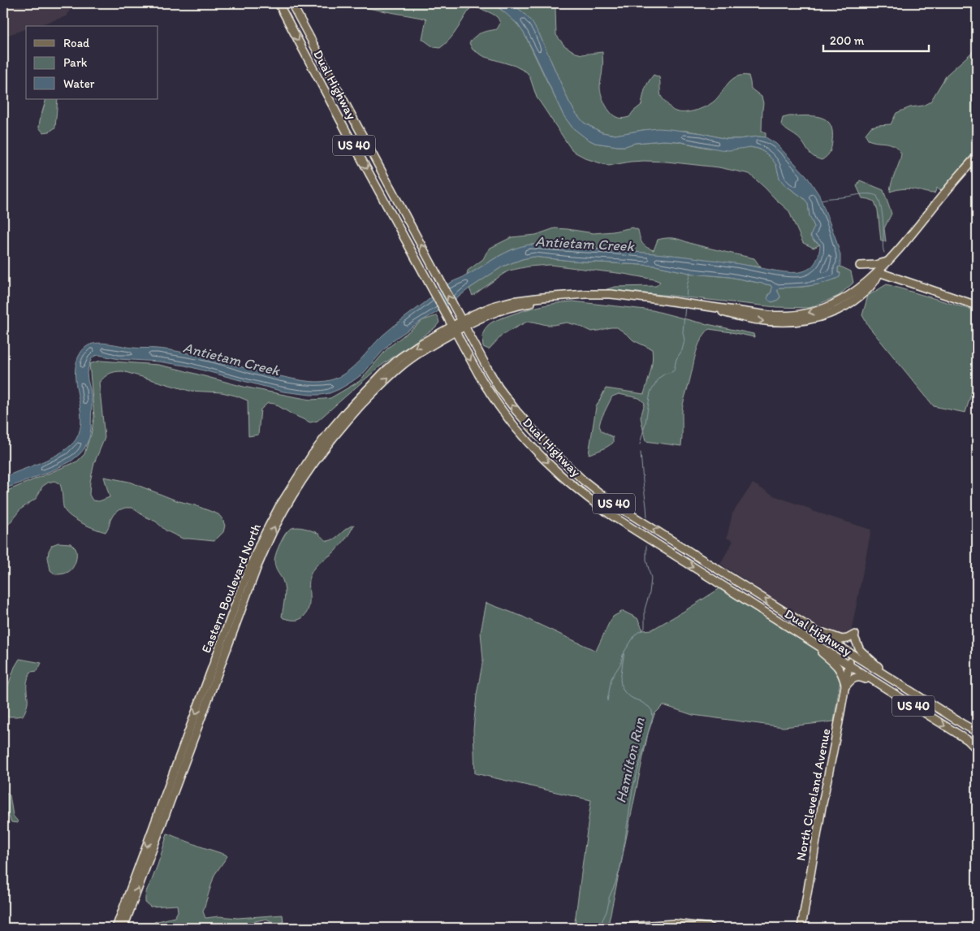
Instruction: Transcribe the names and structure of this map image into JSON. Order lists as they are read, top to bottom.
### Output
{
  "streets": {
    "main road": [
      "Dual Highway",
      "US 40",
      "Eastern Boulevard North",
      "North Cleveland Avenue"
    ]
  },
  "crossings": [
    ["Dual Highway", "Eastern Boulevard North"],
    ["Dual Highway", "North Cleveland Avenue"]
  ],
  "water": ["Antietam Creek", "Hamilton Run"],
  "legend": ["Road", "Park", "Water"],
  "scale_bar": "200 m"
}
